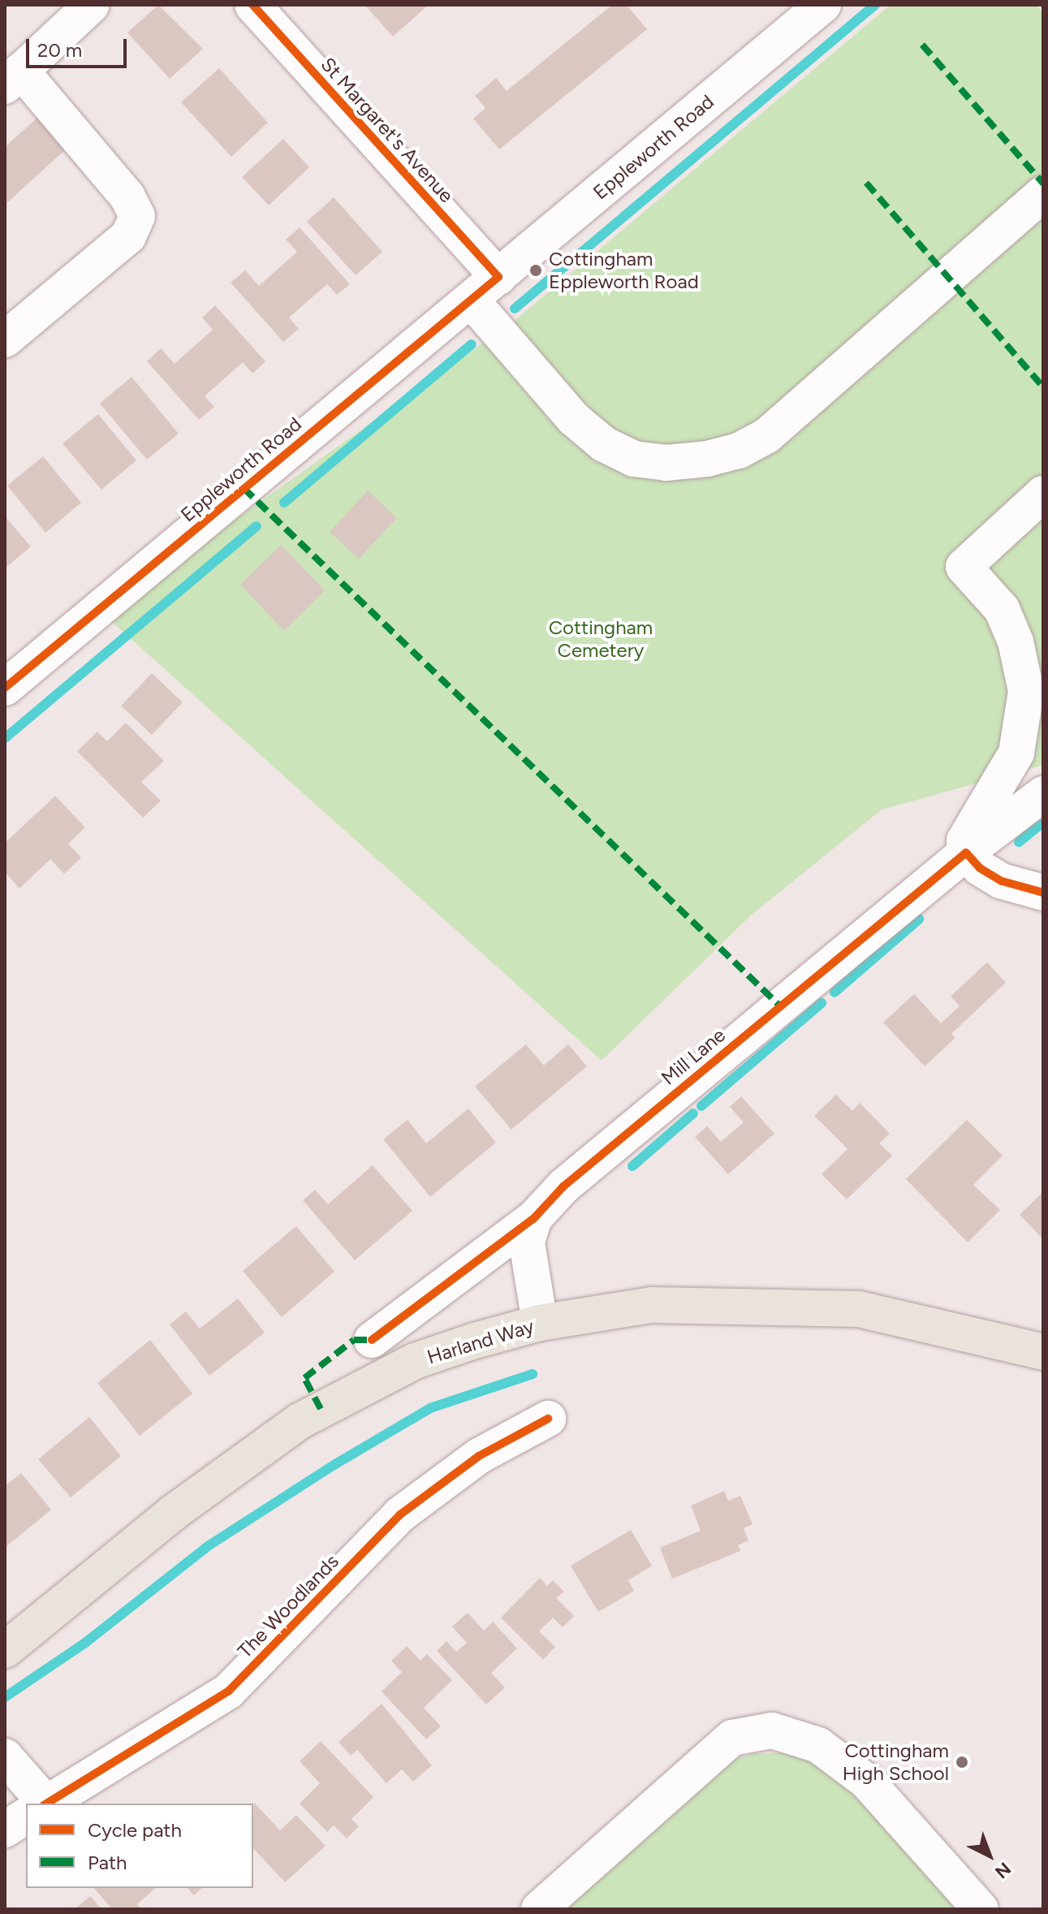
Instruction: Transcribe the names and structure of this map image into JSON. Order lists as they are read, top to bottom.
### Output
{
  "streets": {
    "main road": ["Harland Way"],
    "street": [
      "St Margaret's Avenue",
      "Eppleworth Road",
      "Mill Lane",
      "The Woodlands"
    ]
  },
  "crossings": [
    ["St Margaret's Avenue", "Eppleworth Road"]
  ],
  "parks": ["Cottingham Cemetery"],
  "places": ["Cottingham Eppleworth Road", "Cottingham High School"],
  "legend": ["Cycle path", "Path"],
  "scale_bar": "20 m",
  "north": "bottom right"
}
